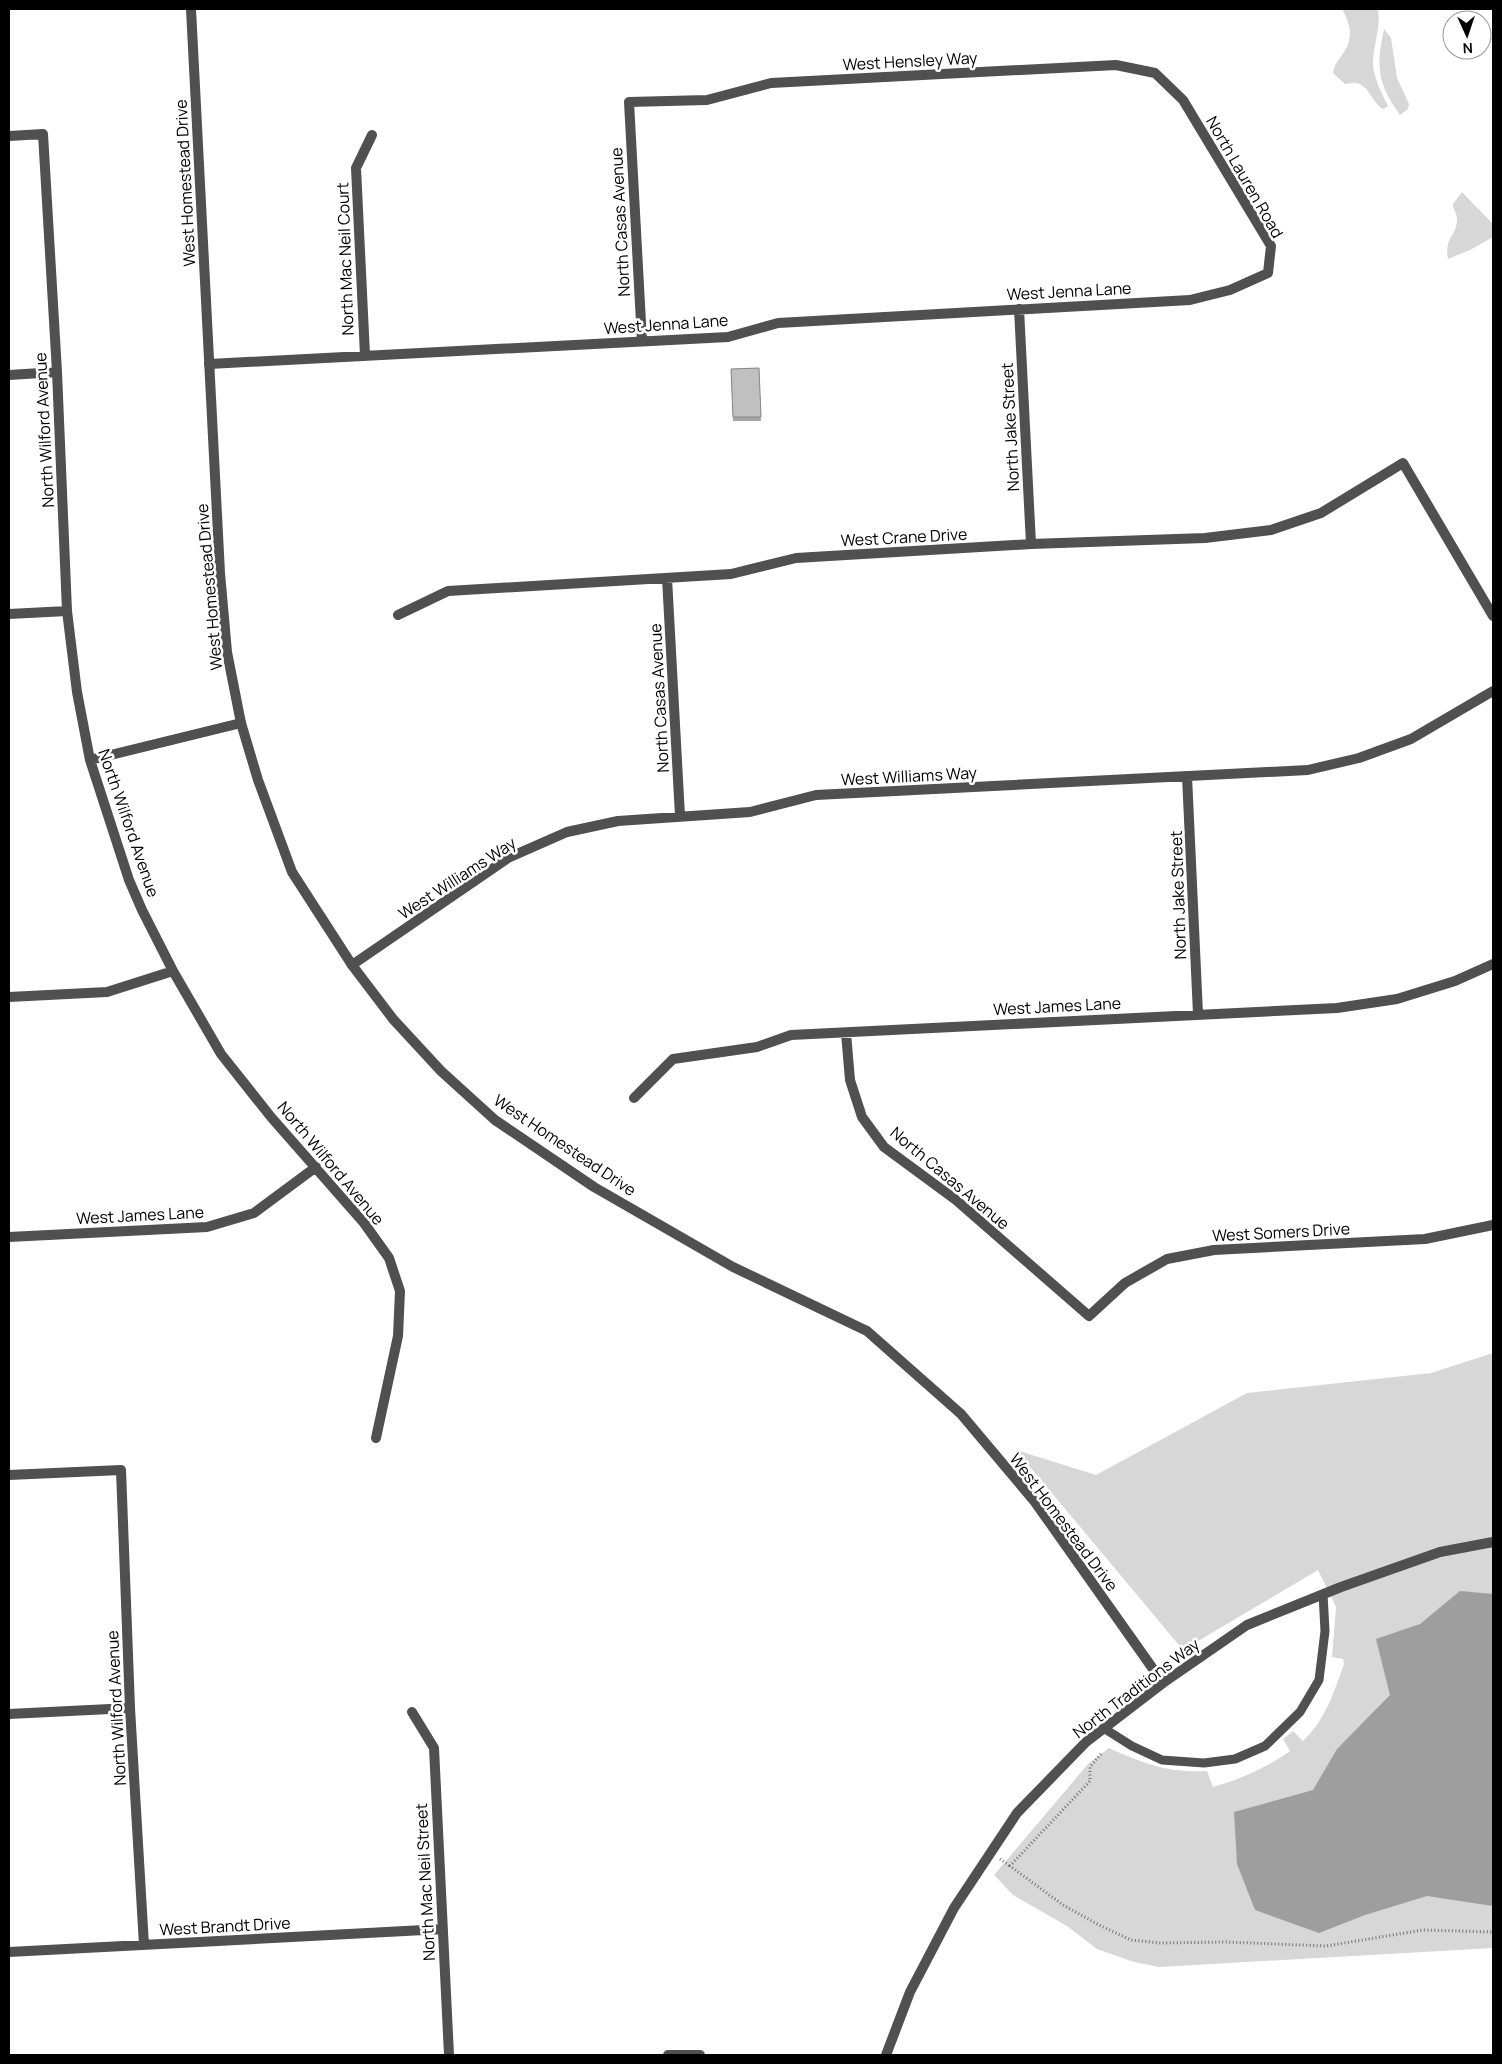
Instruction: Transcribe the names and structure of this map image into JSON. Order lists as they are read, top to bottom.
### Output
{
  "streets": {
    "street": [
      "West Hensley Way",
      "North Lauren Road",
      "West Homestead Drive",
      "North Casas Avenue",
      "North Mac Neil Court",
      "West Jenna Lane",
      "North Jake Street",
      "North Wilford Avenue",
      "West Crane Drive",
      "West Williams Way",
      "West James Lane",
      "West Somers Drive",
      "North Traditions Way",
      "North Mac Neil Street",
      "West Brandt Drive"
    ]
  },
  "crossings": [
    ["West Hensley Way", "North Lauren Road"],
    ["West Hensley Way", "North Casas Avenue"],
    ["North Lauren Road", "West Jenna Lane"],
    ["West Homestead Drive", "West Jenna Lane"],
    ["West Homestead Drive", "West Williams Way"],
    ["West Homestead Drive", "North Traditions Way"],
    ["North Casas Avenue", "West Jenna Lane"],
    ["North Casas Avenue", "West Crane Drive"],
    ["North Casas Avenue", "West Williams Way"],
    ["North Casas Avenue", "West James Lane"],
    ["North Casas Avenue", "West Somers Drive"],
    ["North Mac Neil Court", "West Jenna Lane"],
    ["West Jenna Lane", "North Jake Street"],
    ["North Jake Street", "West Crane Drive"],
    ["North Jake Street", "West Williams Way"],
    ["North Jake Street", "West James Lane"],
    ["North Wilford Avenue", "West James Lane"],
    ["North Wilford Avenue", "West Brandt Drive"],
    ["North Mac Neil Street", "West Brandt Drive"]
  ],
  "north": "bottom"
}
